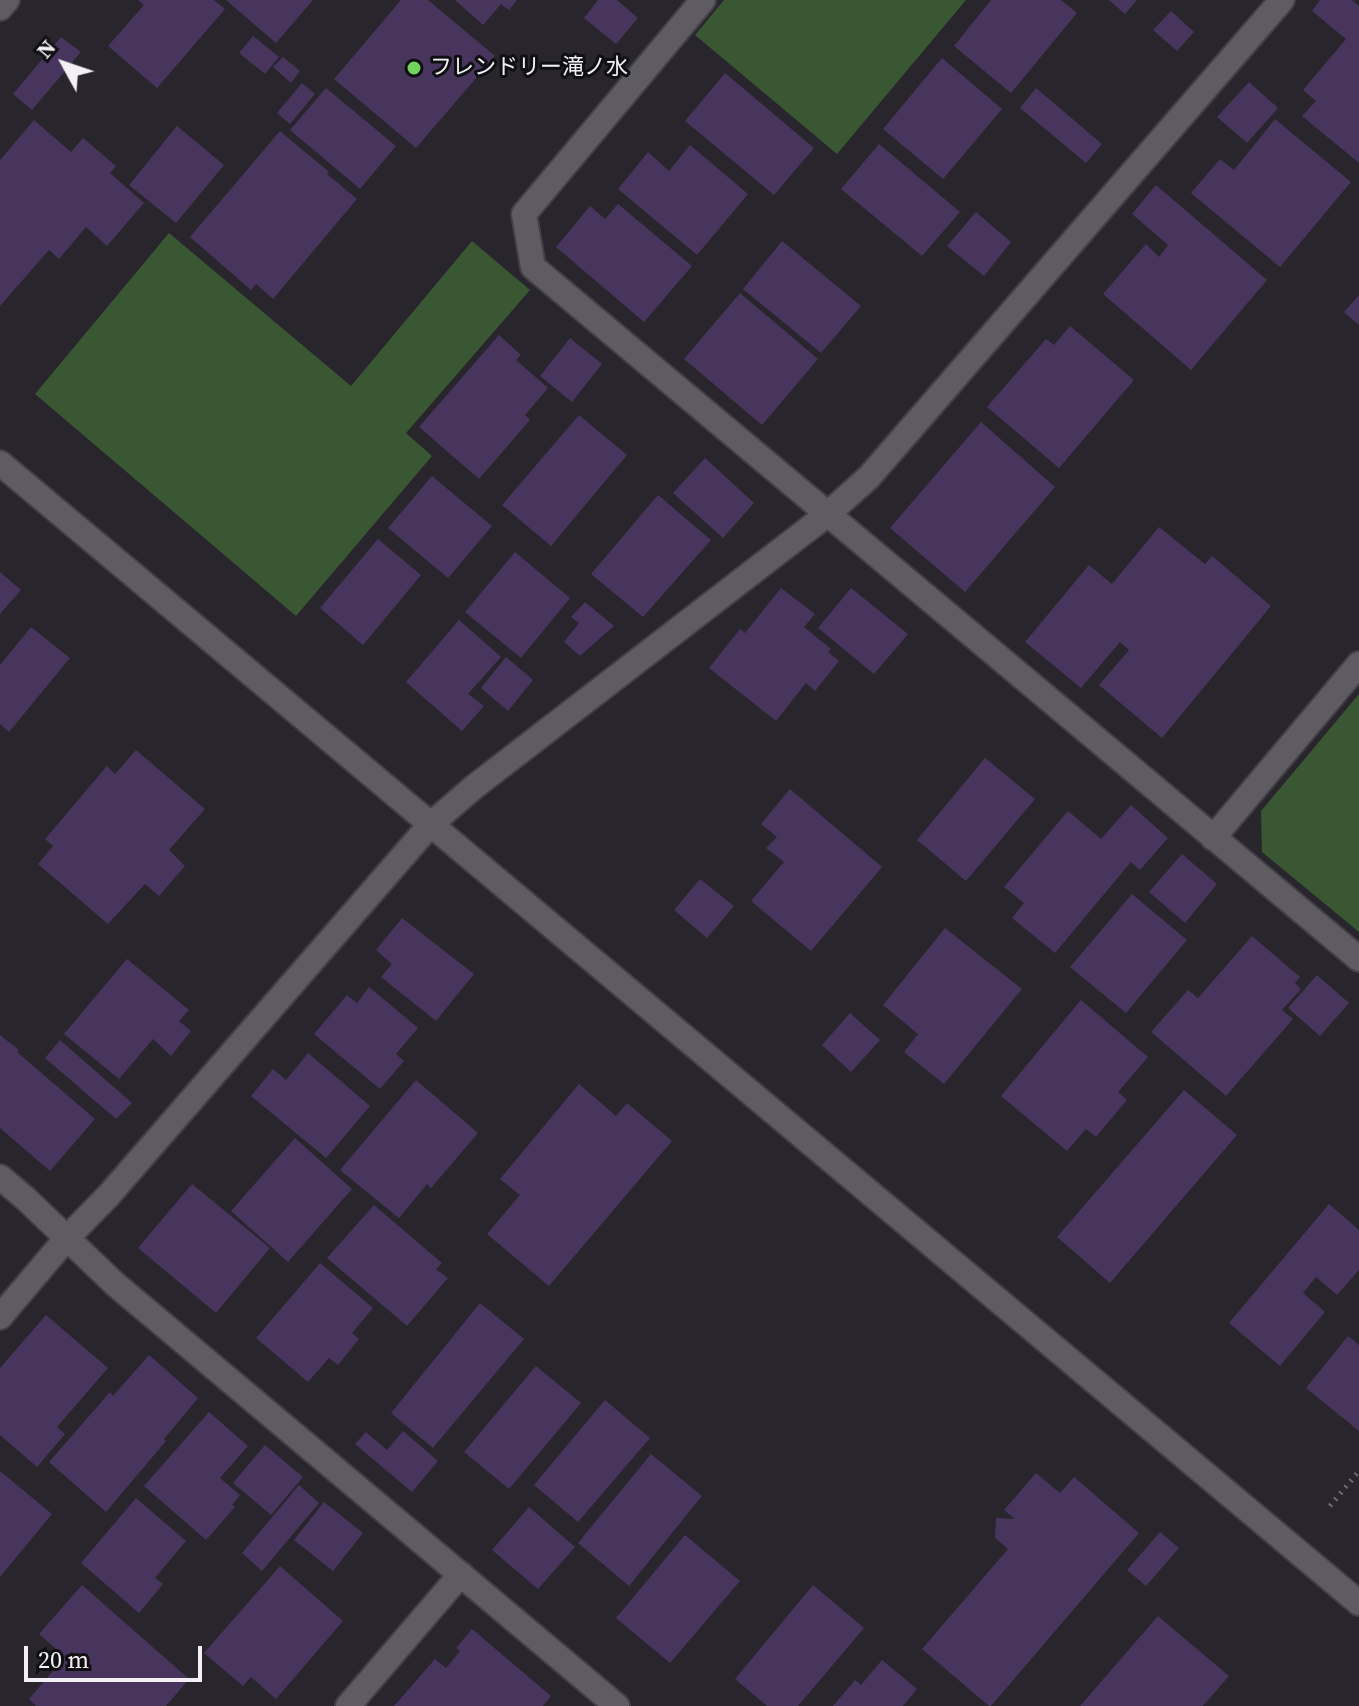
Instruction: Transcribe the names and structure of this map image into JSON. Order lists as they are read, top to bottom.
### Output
{
  "places": ["フレンドリー滝ノ水"],
  "scale_bar": "20 m",
  "north": "top left"
}
